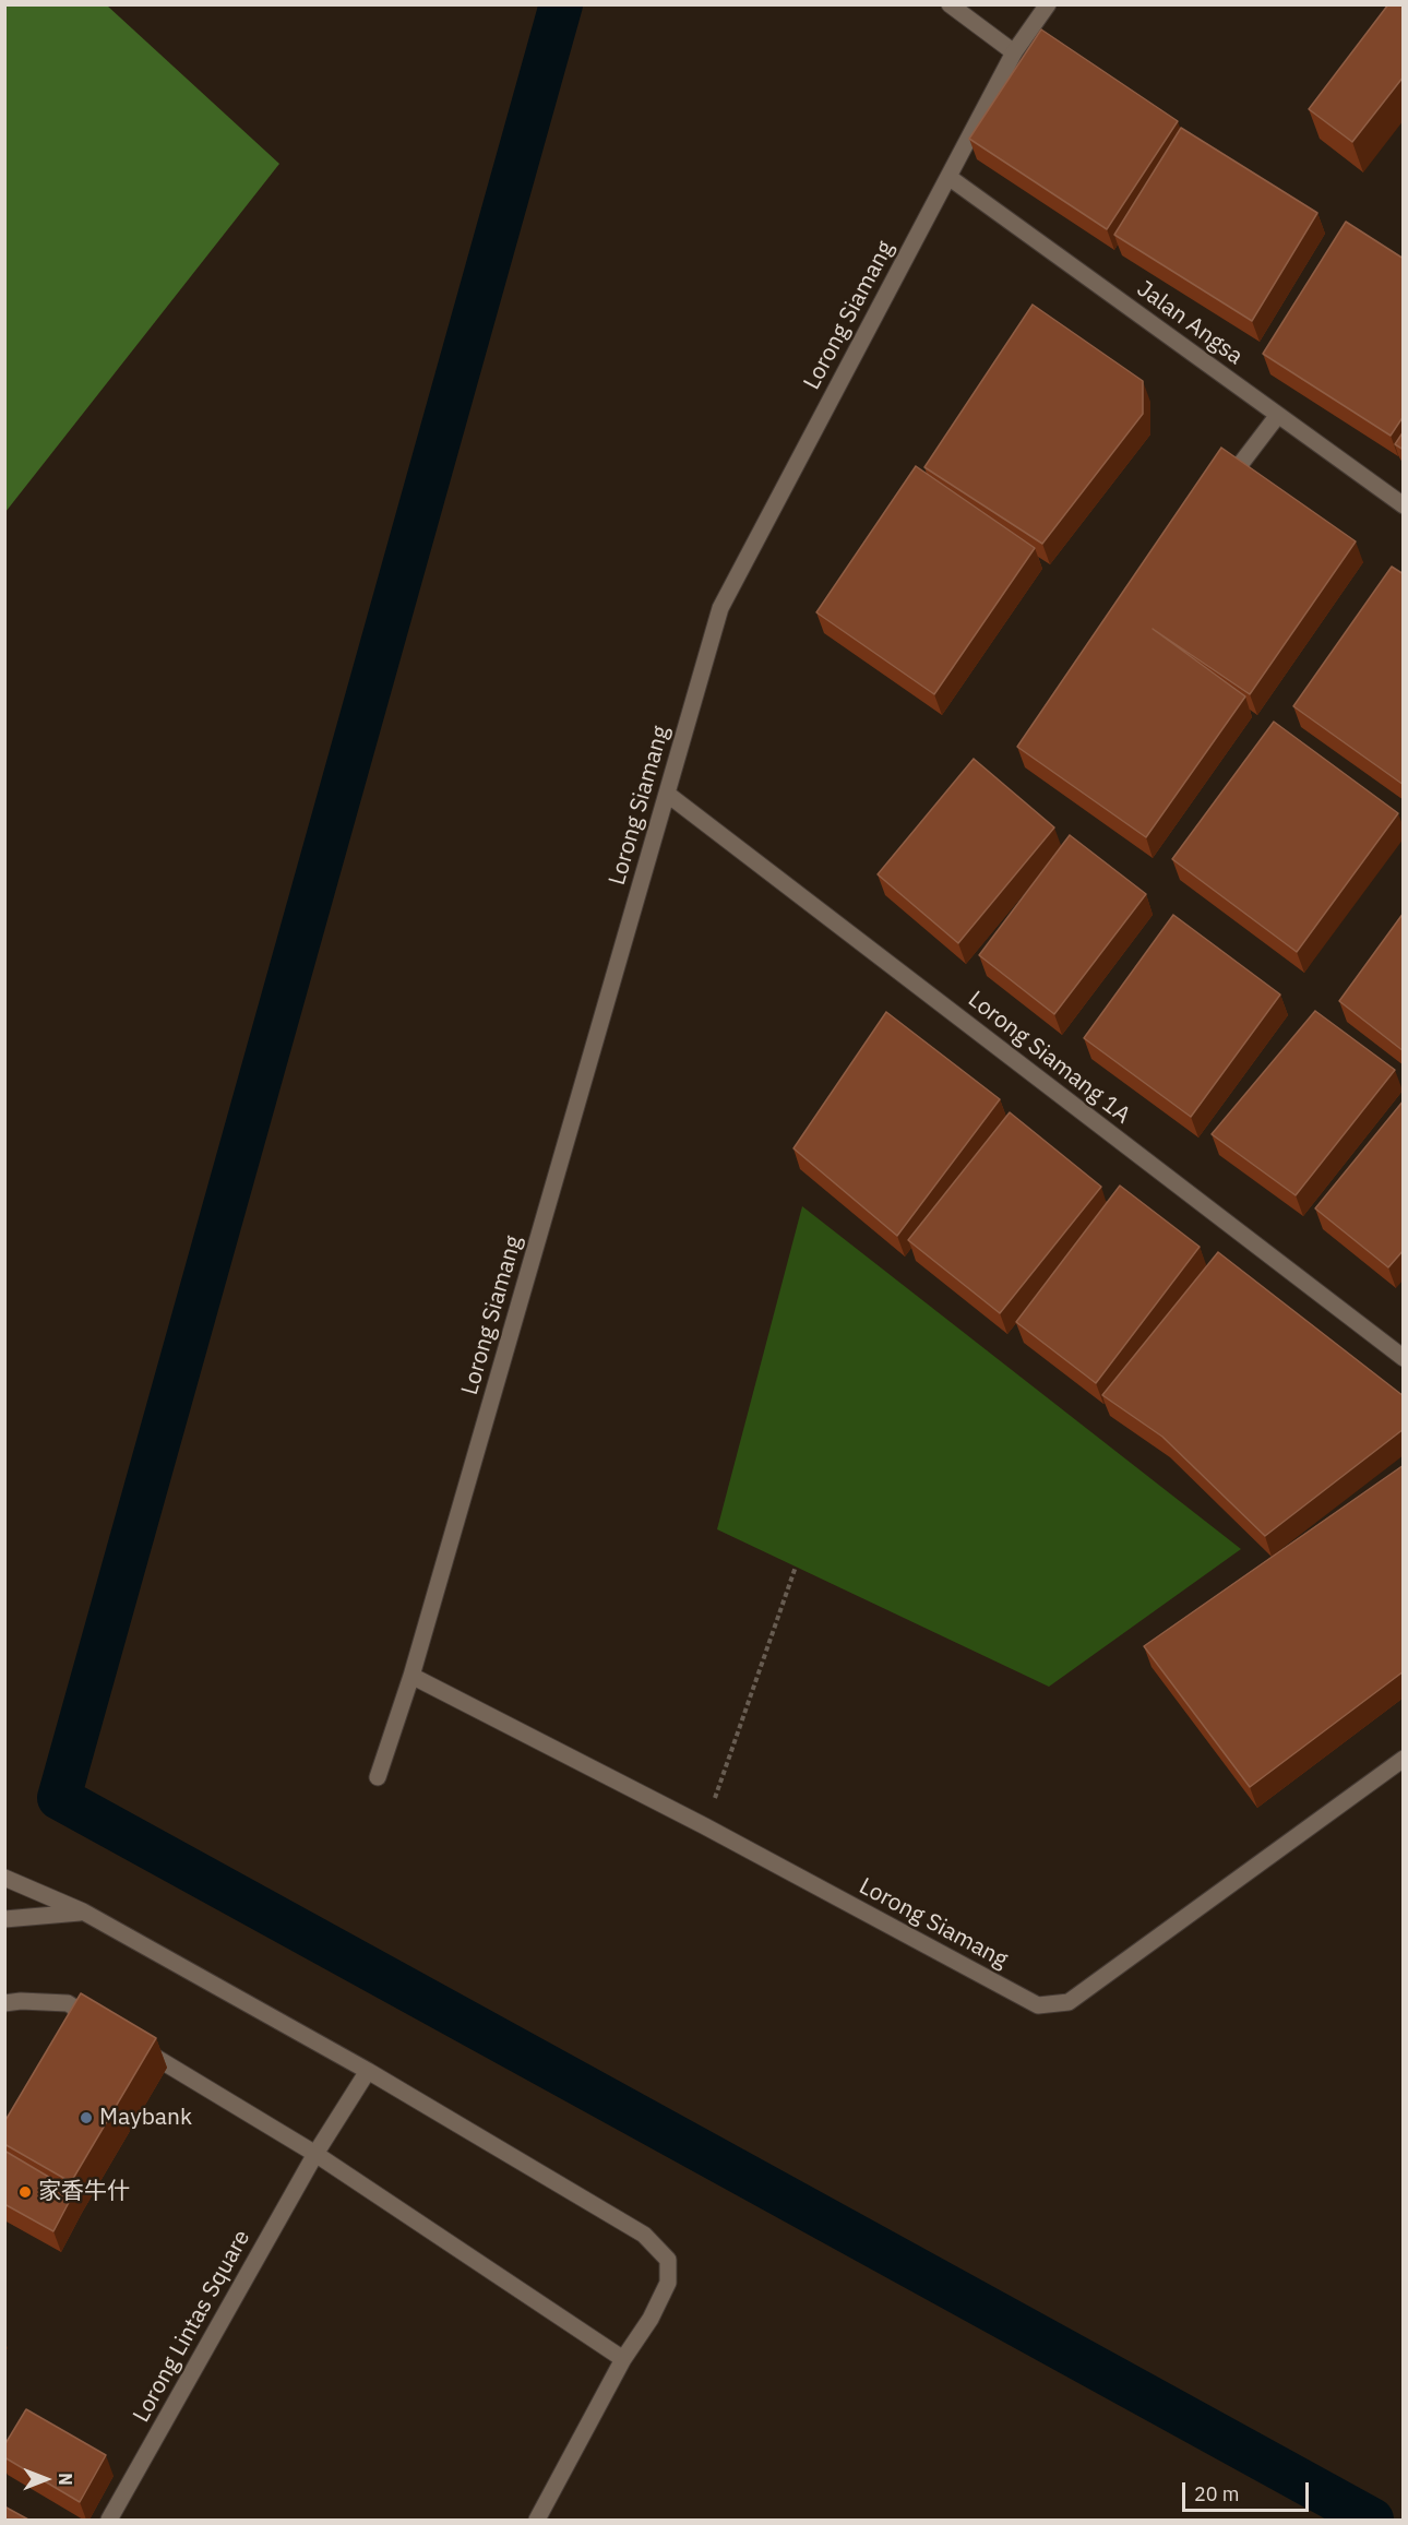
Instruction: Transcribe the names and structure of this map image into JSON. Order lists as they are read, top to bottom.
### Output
{
  "streets": {
    "street": [
      "Lorong Siamang",
      "Jalan Angsa",
      "Lorong Siamang 1A",
      "Lorong Lintas Square"
    ]
  },
  "crossings": [
    ["Lorong Siamang", "Jalan Angsa"],
    ["Lorong Siamang", "Lorong Siamang 1A"]
  ],
  "places": ["Maybank", "家香牛什"],
  "scale_bar": "20 m",
  "north": "right"
}
